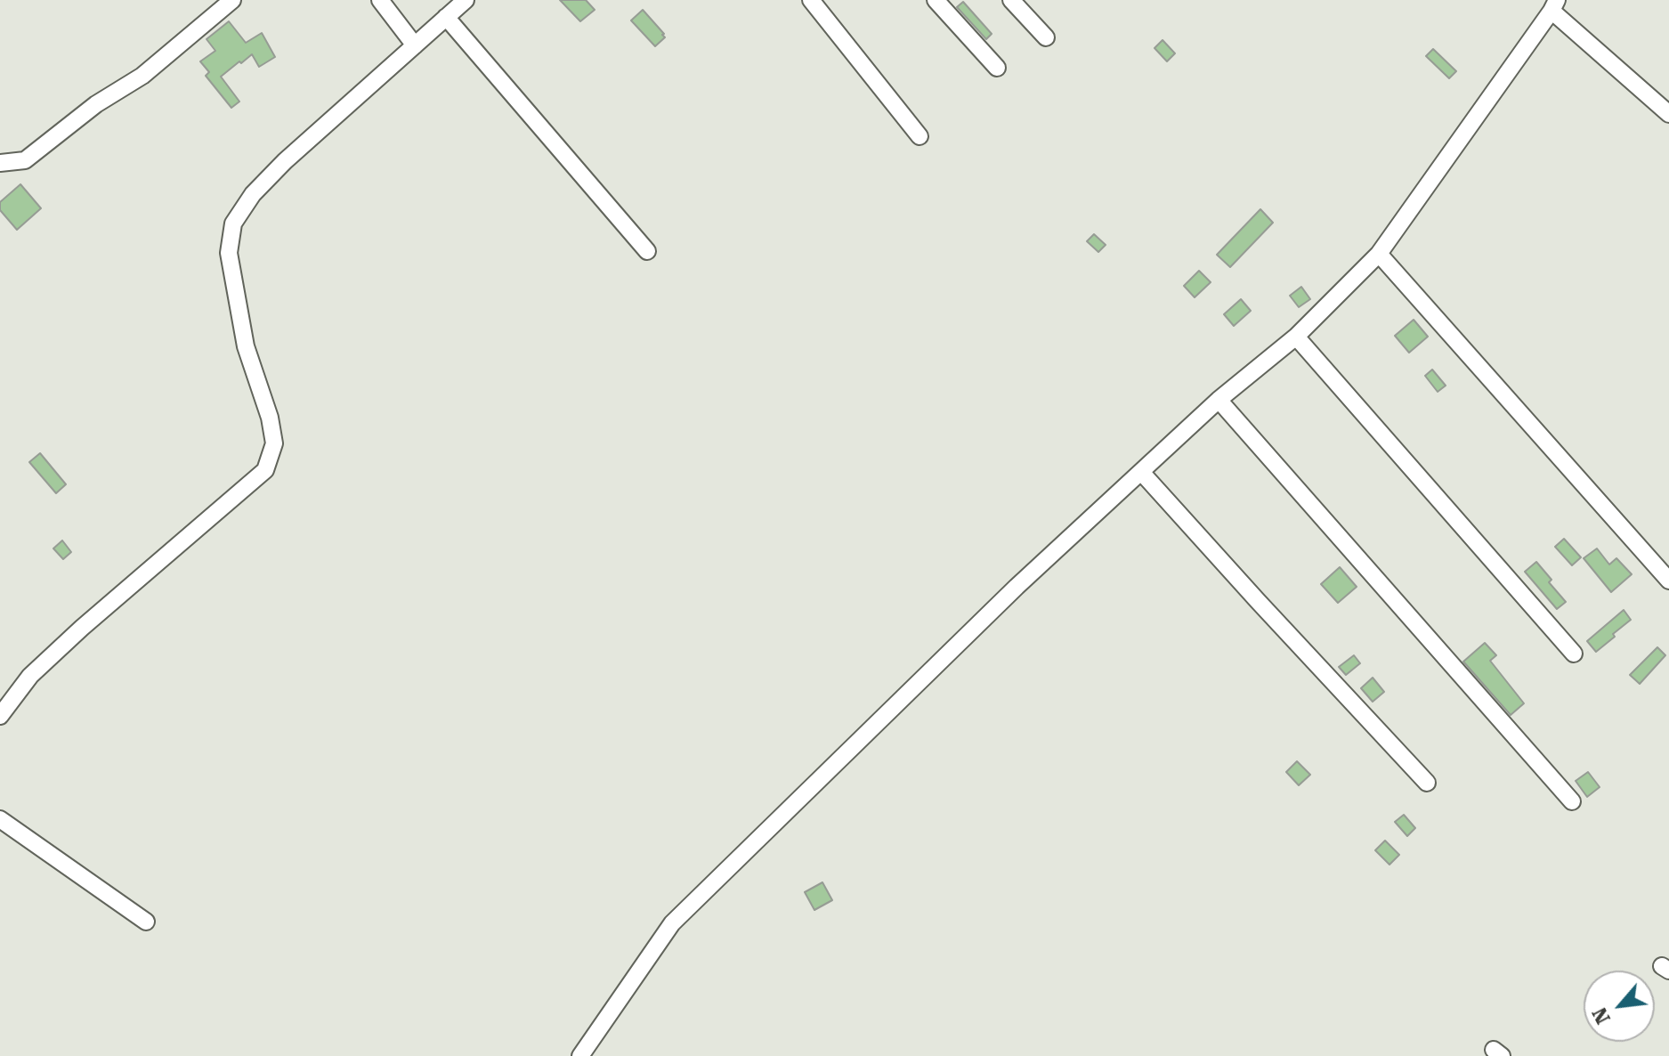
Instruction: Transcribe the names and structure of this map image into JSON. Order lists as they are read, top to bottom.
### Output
{
  "north": "bottom left"
}
